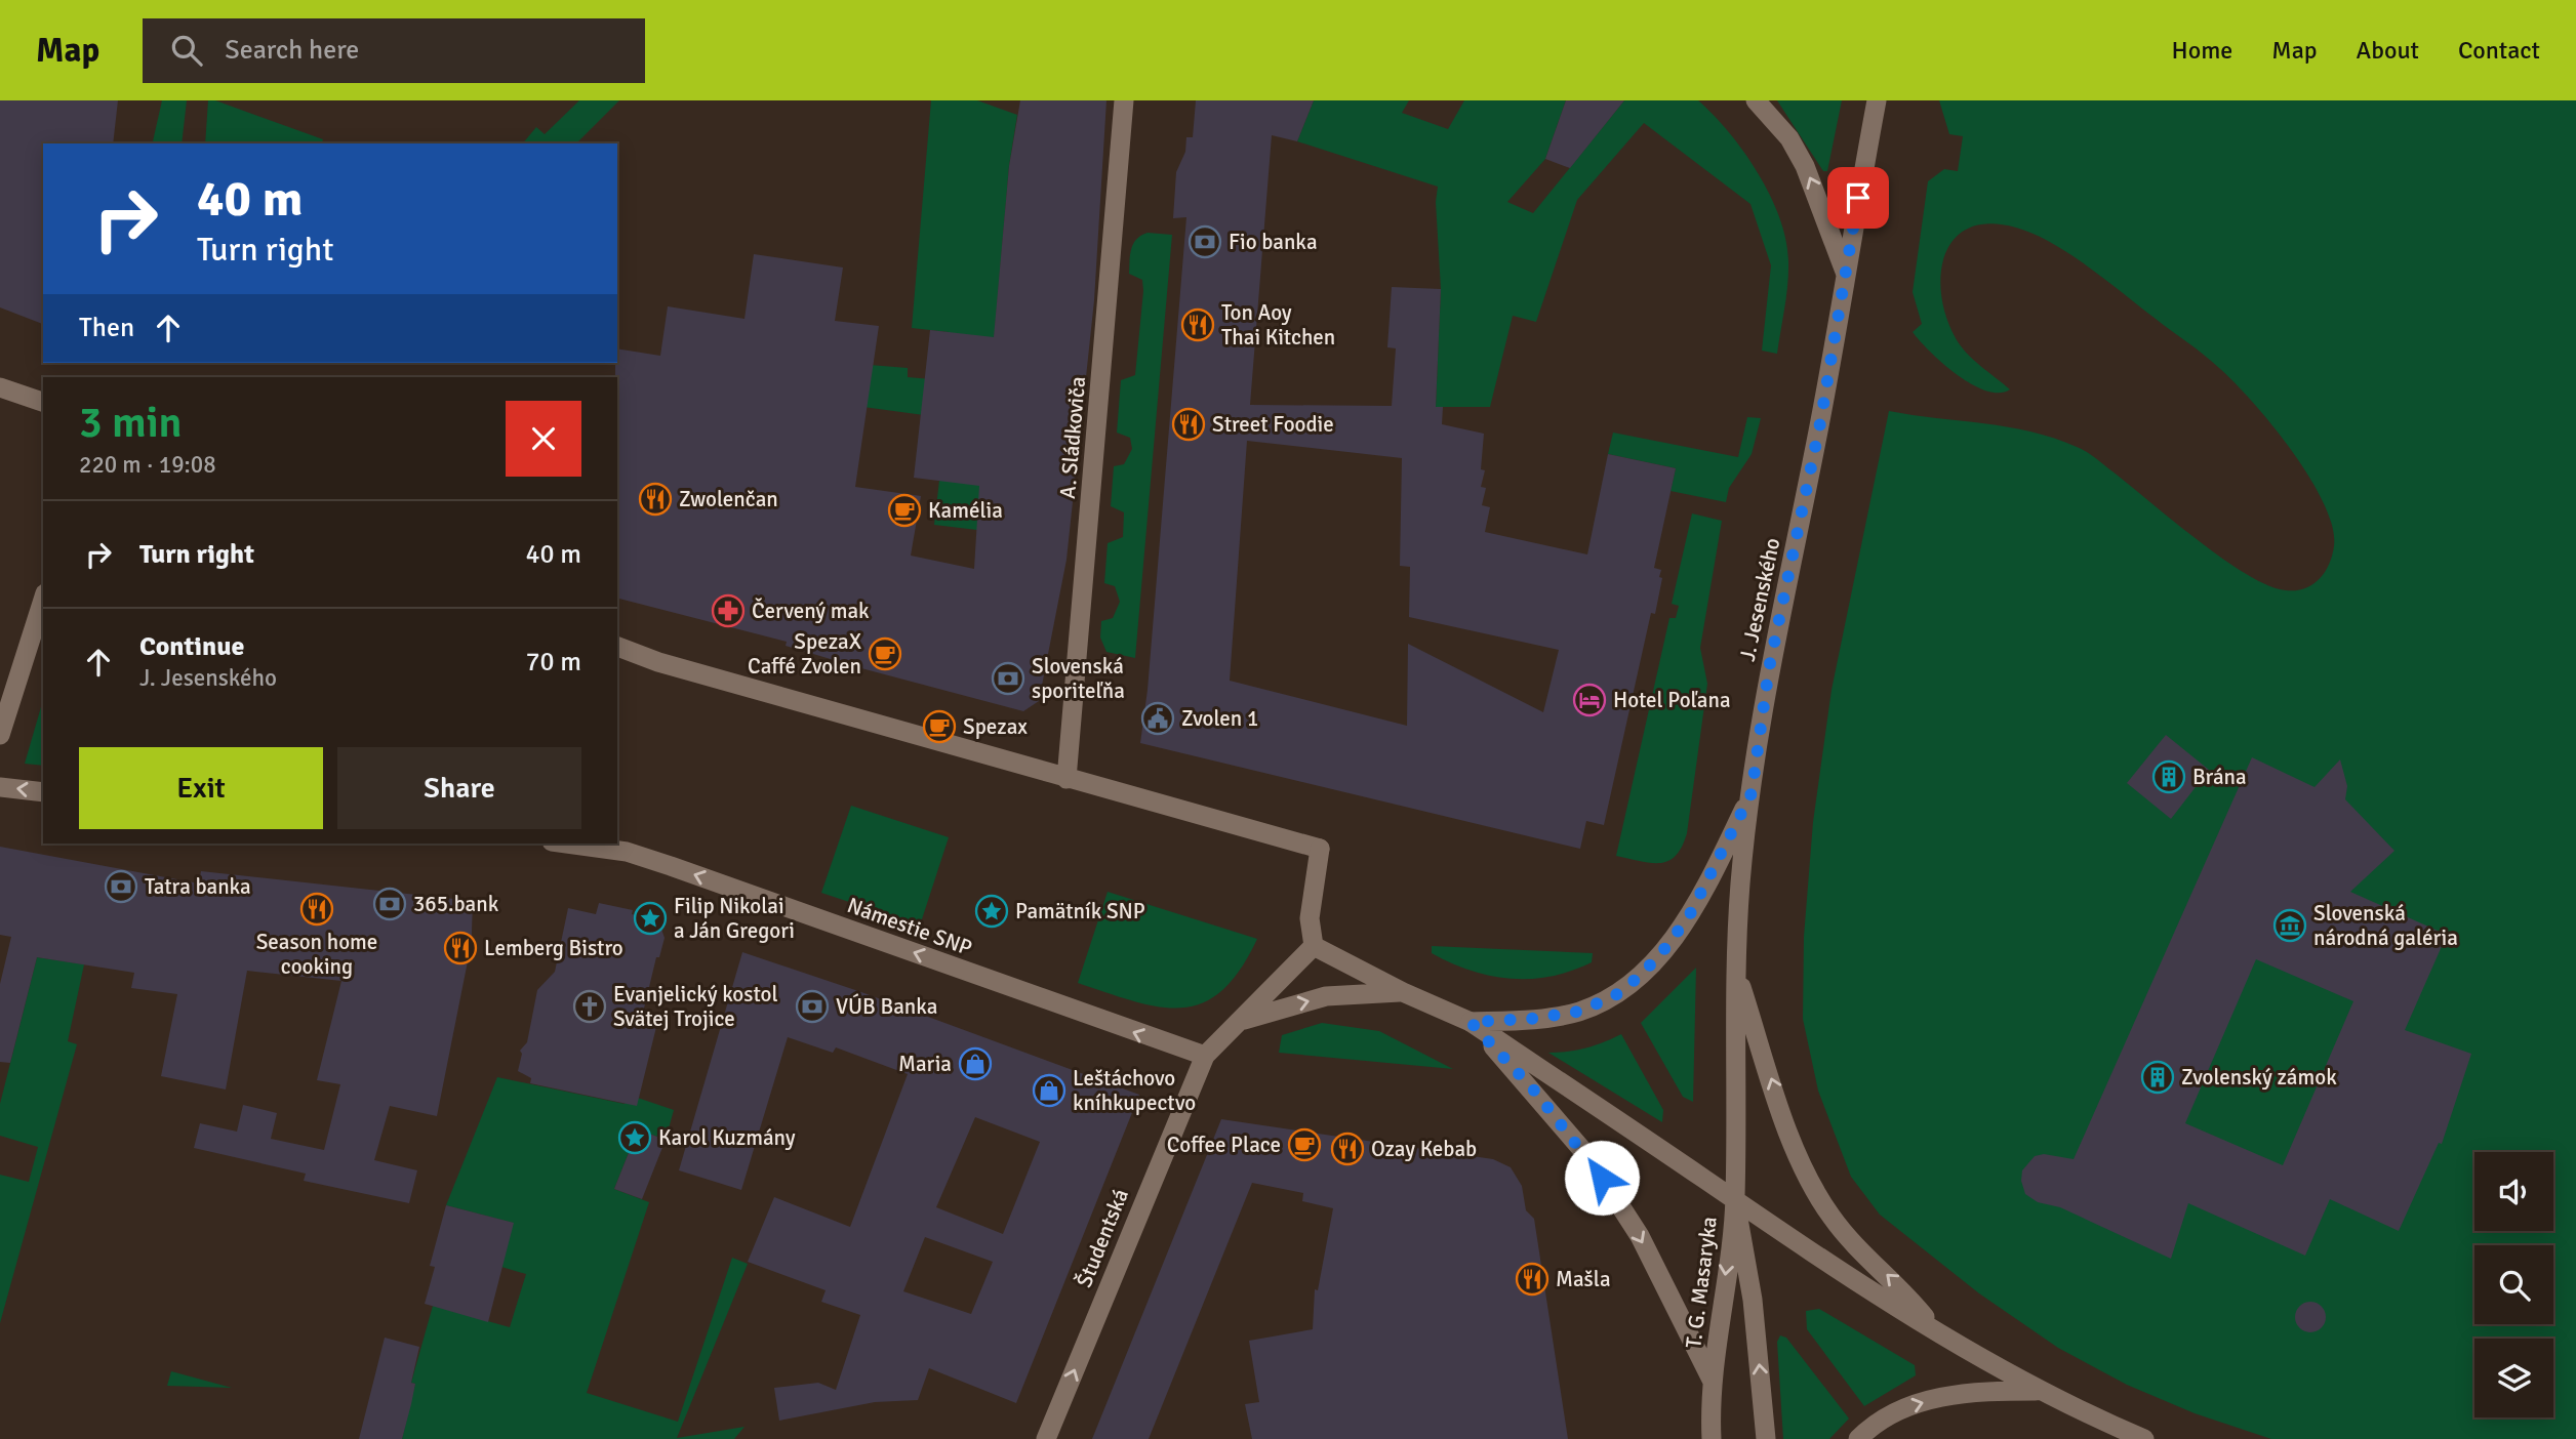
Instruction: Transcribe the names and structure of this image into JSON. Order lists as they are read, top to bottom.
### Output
{
  "streets": {
    "street": [
      "A. Sládkoviča",
      "J. Jesenského",
      "Námestie SNP",
      "Študentská",
      "T. G. Masaryka"
    ]
  },
  "crossings": [
    ["J. Jesenského", "T. G. Masaryka"],
    ["Námestie SNP", "Študentská"]
  ],
  "one_way": ["Námestie SNP", "Študentská"],
  "places": {
    "bank": [
      "Fio banka",
      "Slovenská sporiteľňa",
      "Tatra banka",
      "365.bank",
      "VÚB Banka"
    ],
    "restaurant": [
      "Ton Aoy Thai Kitchen",
      "Street Foodie",
      "Zwolenčan",
      "Season home cooking",
      "Lemberg Bistro",
      "Ozay Kebab",
      "Mašla"
    ],
    "cafe": [
      "Kamélia",
      "SpezaX Caffé Zvolen",
      "Spezax",
      "Coffee Place"
    ],
    "pharmacy": ["Červený mak"],
    "hotel": ["Hotel Poľana"],
    "public building": ["Zvolen 1"],
    "building": ["Brána", "Zvolenský zámok"],
    "place": ["Pamätník SNP", "Filip Nikolai a Ján Gregori", "Karol Kuzmány"],
    "museum": ["Slovenská národná galéria"],
    "church": ["Evanjelický kostol Svätej Trojice"],
    "shop": ["Maria", "Leštáchovo kníhkupectvo"]
  },
  "page": {
    "header": "Map",
    "search": "Search here",
    "nav": [
      "Home",
      "Map",
      "About",
      "Contact"
    ],
    "turn": ["40 m", "Turn right"],
    "then": "Then",
    "heading": ["3 min", "220 m · 19:08"],
    "list": [
      {
        "name": "Turn right",
        "value": "40 m"
      },
      {
        "name": "Continue",
        "note": "J. Jesenského",
        "value": "70 m"
      }
    ],
    "buttons": ["Exit", "Share"]
  }
}
